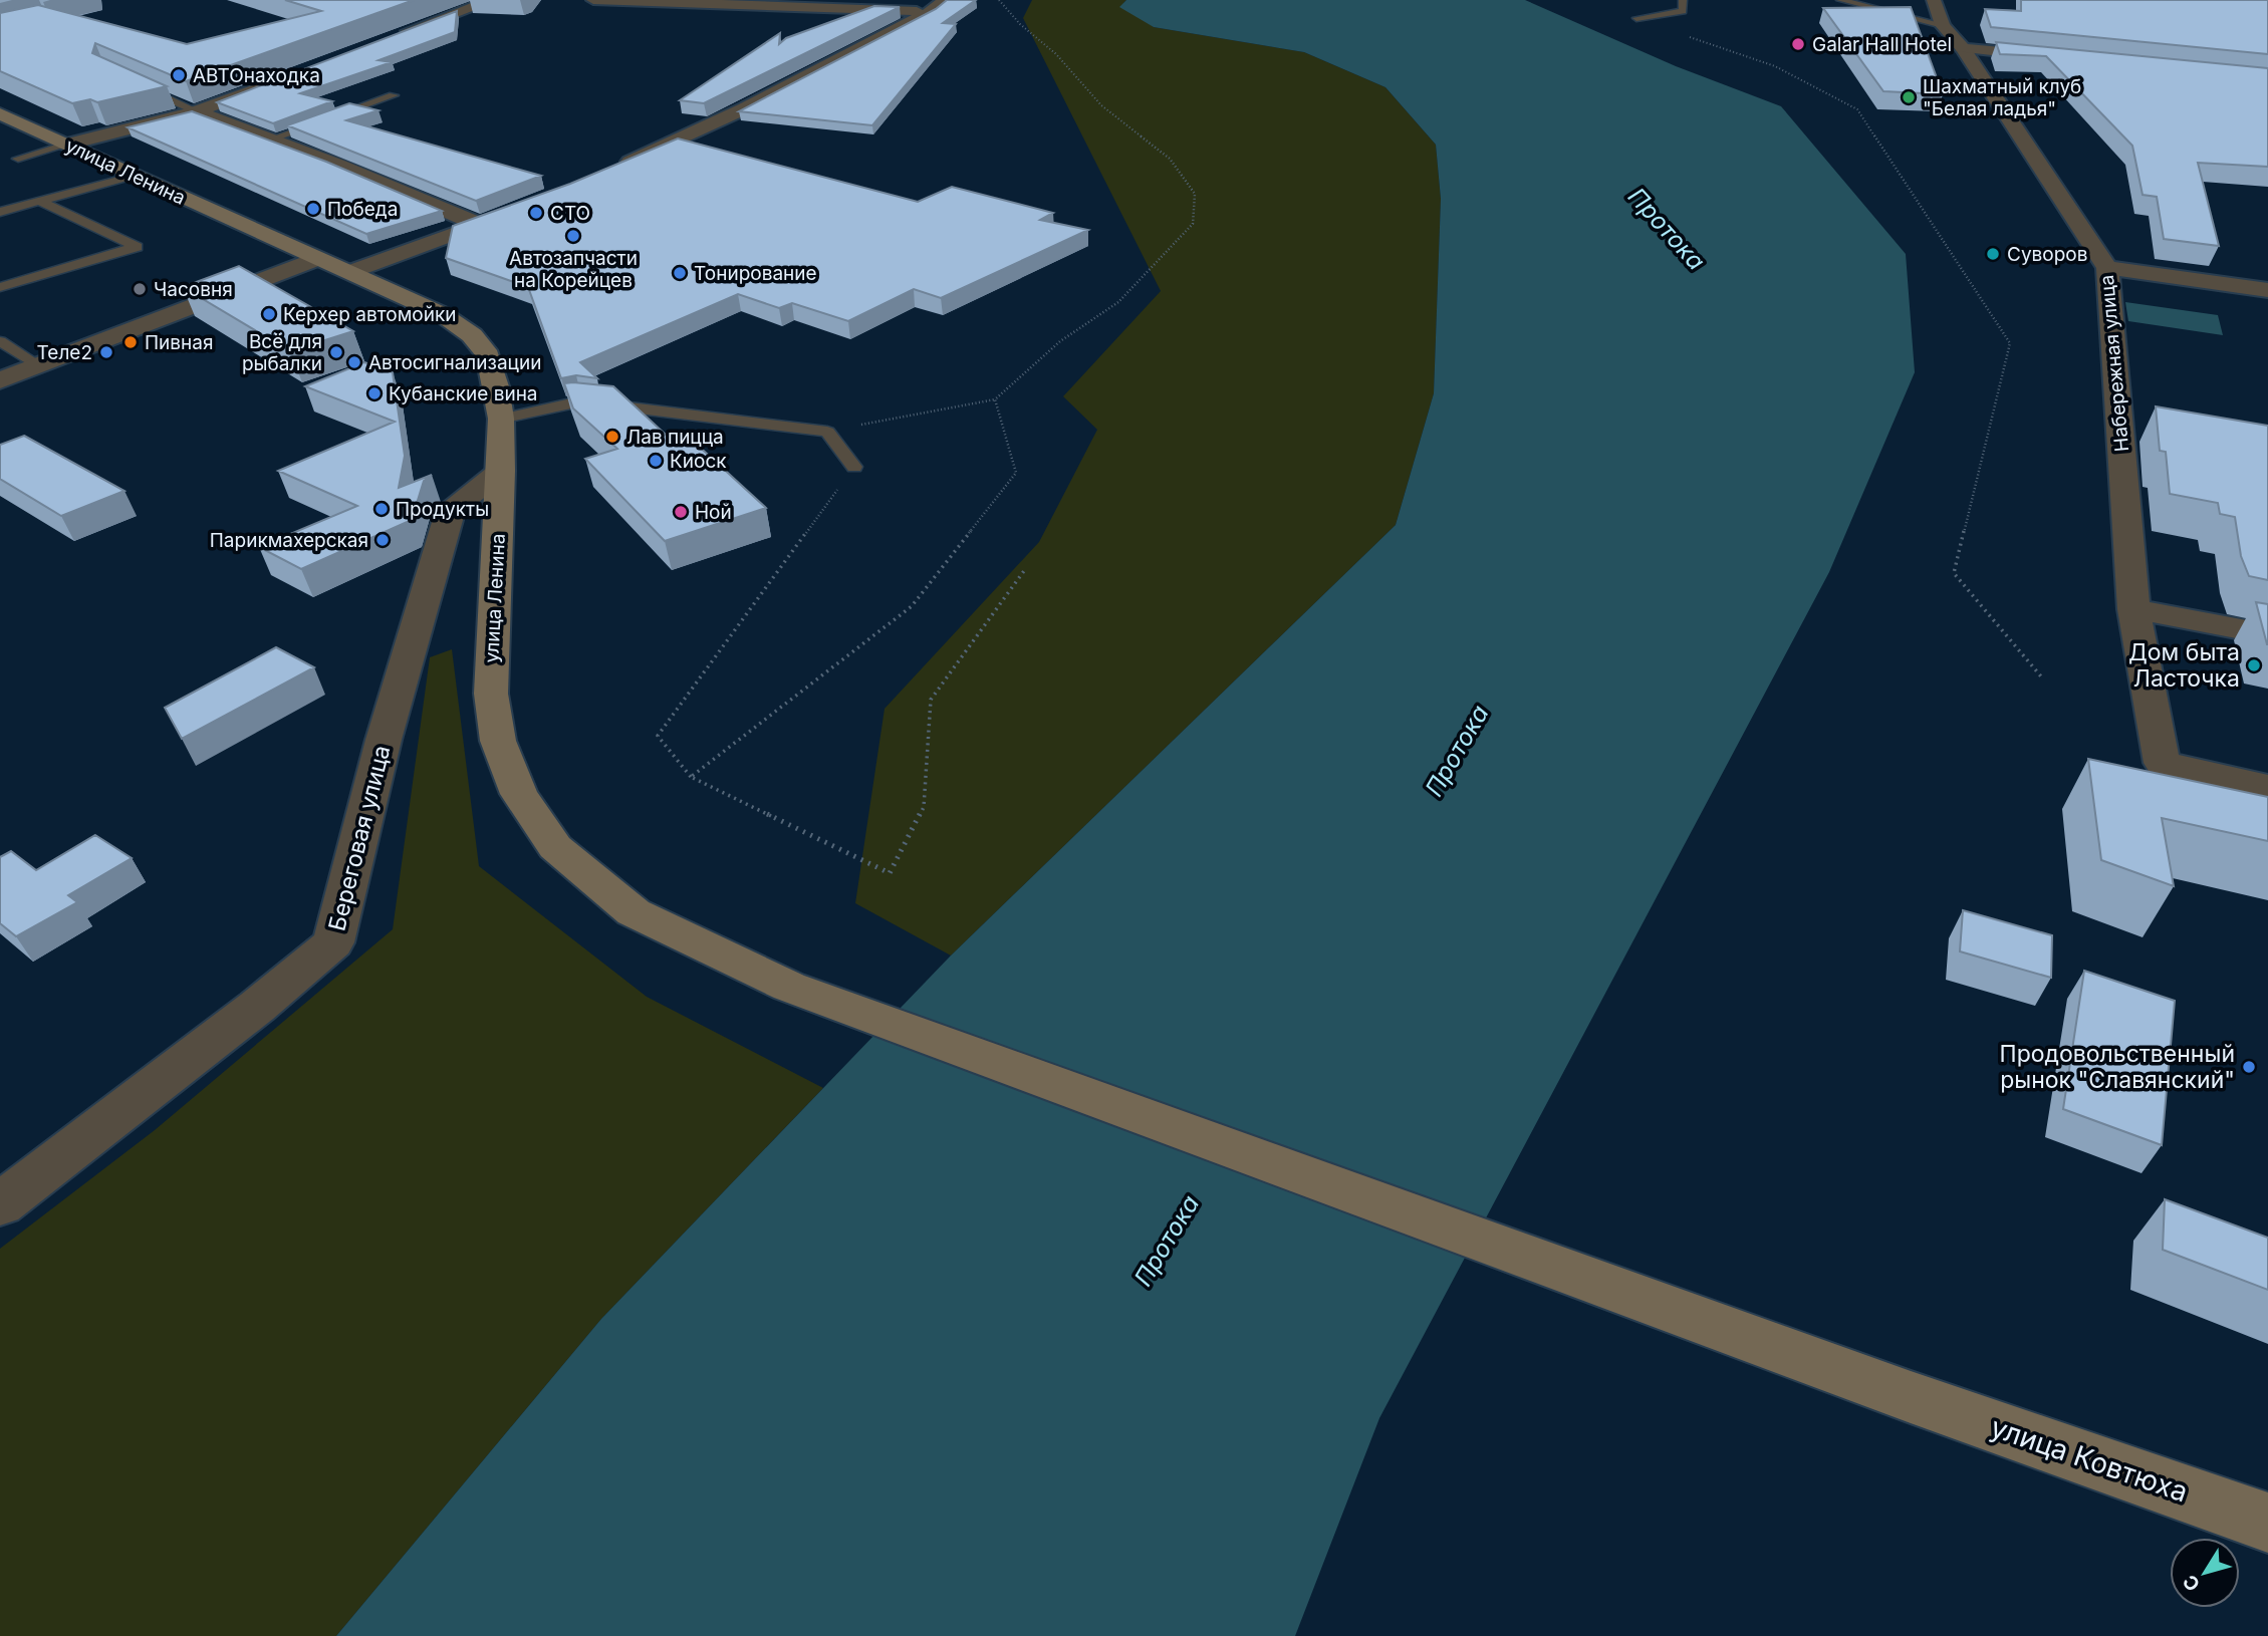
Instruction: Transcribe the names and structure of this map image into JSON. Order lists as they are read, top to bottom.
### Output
{
  "streets": {
    "main road": ["улица Ленина", "улица Ковтюха"],
    "street": ["Набережная улица", "Береговая улица"]
  },
  "crossings": [
    ["улица Ленина", "Береговая улица"],
    ["улица Ленина", "улица Ковтюха"]
  ],
  "water": ["Протока"],
  "places": [
    "Galar Hall Hotel",
    "АВТОнаходка",
    "Шахматный клуб \"Белая ладья\"",
    "Победа",
    "СТО",
    "Автозапчасти на Корейцев",
    "Суворов",
    "Тонирование",
    "Часовня",
    "Керхер автомойки",
    "Пивная",
    "Теле2",
    "Всё для рыбалки",
    "Автосигнализации",
    "Кубанские вина",
    "Лав пицца",
    "Киоск",
    "Продукты",
    "Ной",
    "Парикмахерская",
    "Дом быта Ласточка",
    "Продовольственный рынок \"Славянский\""
  ],
  "north": "bottom left"
}
